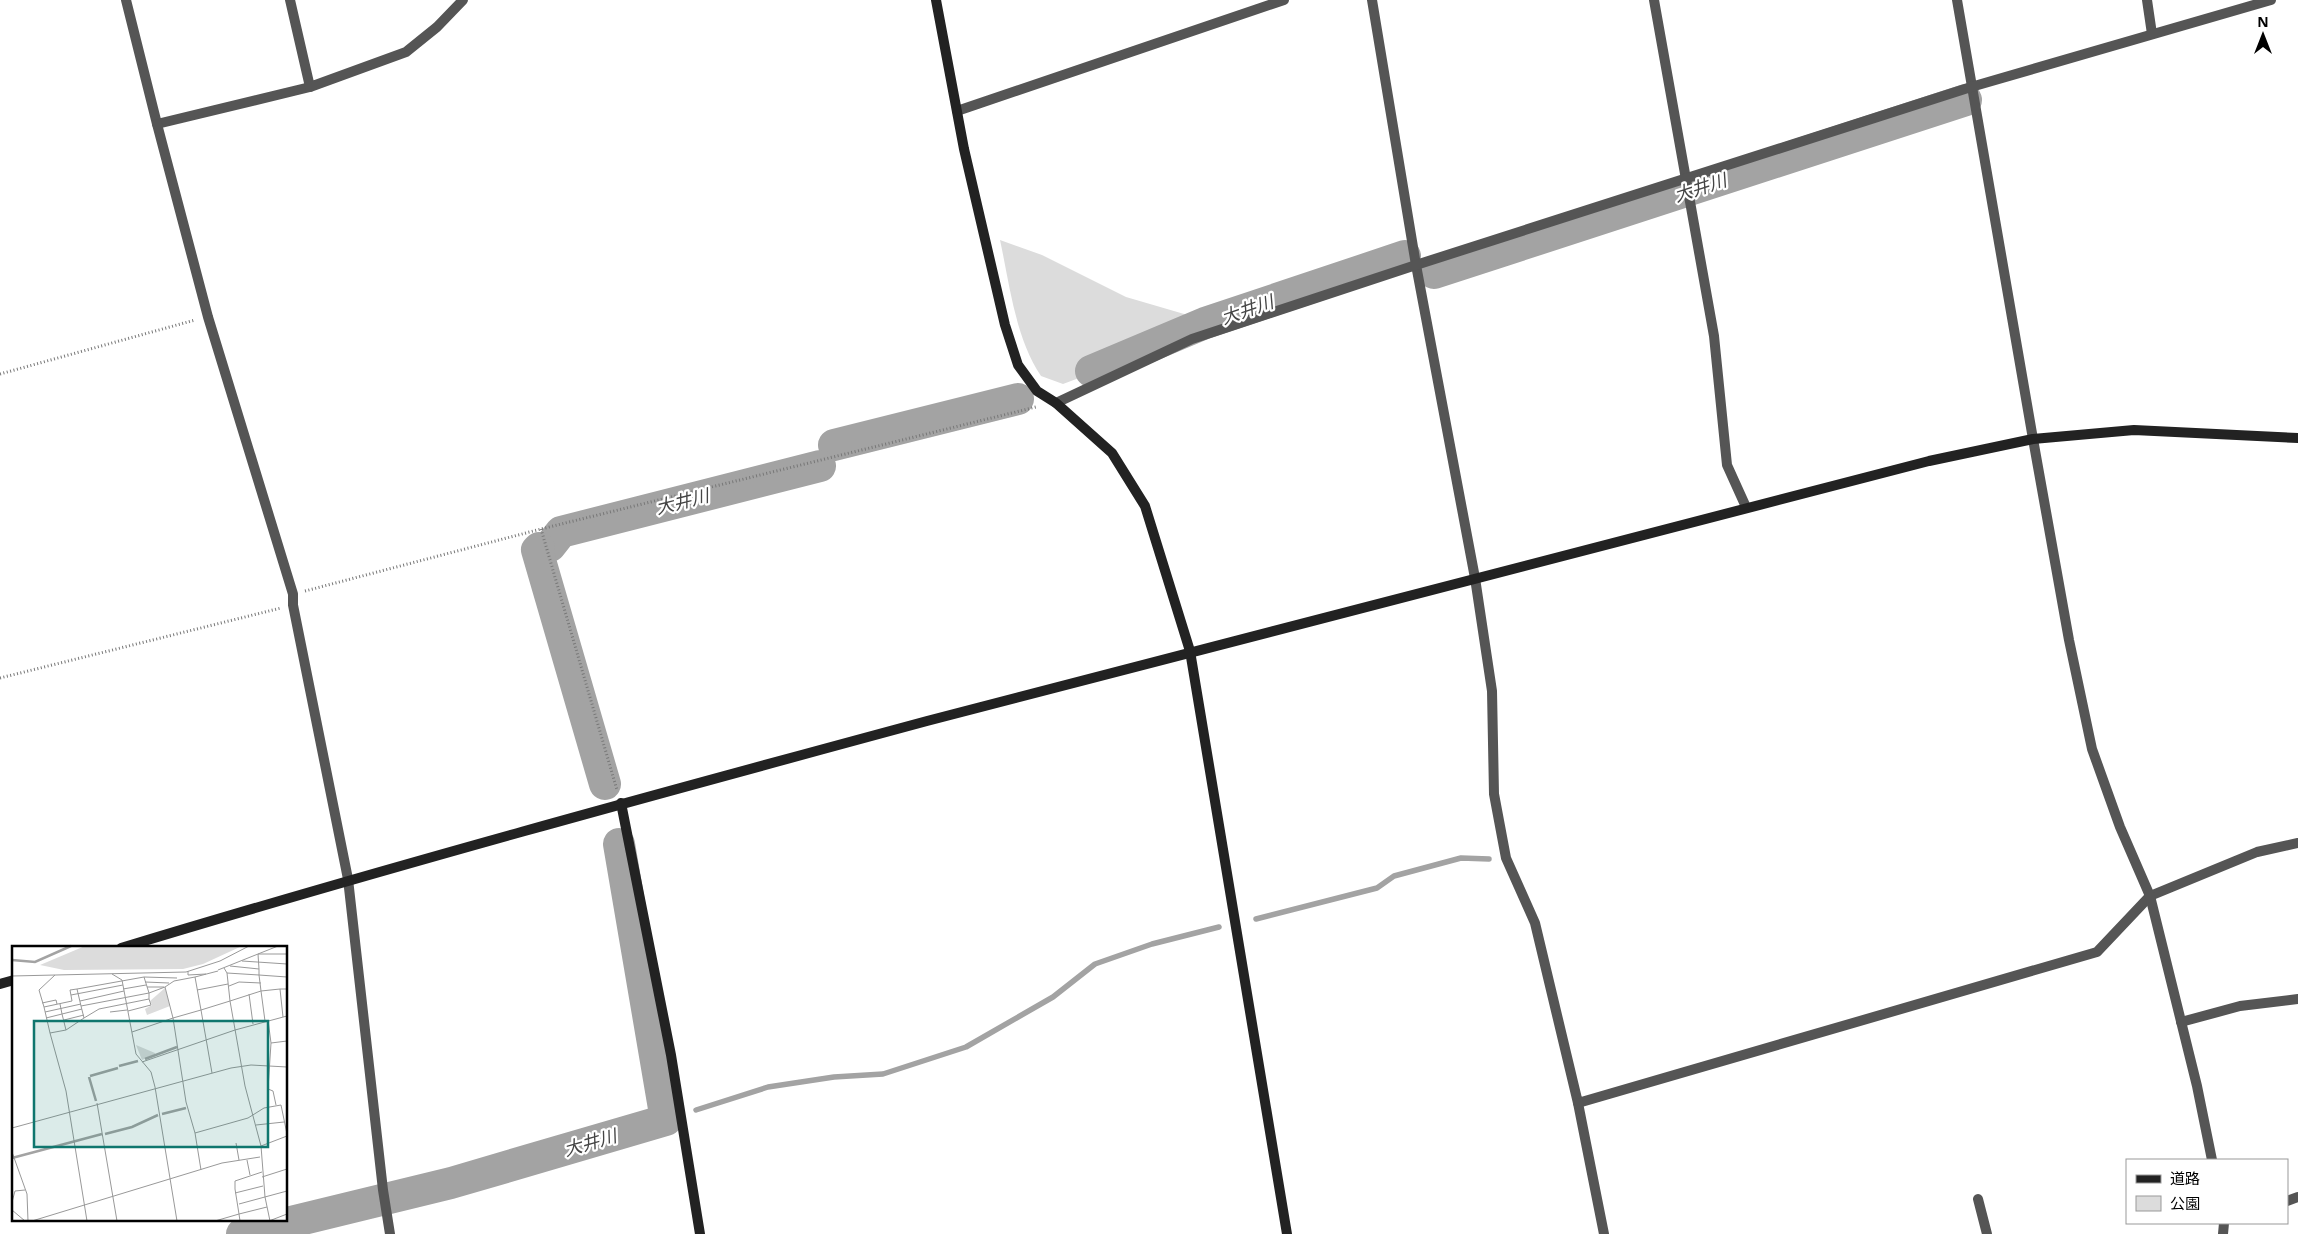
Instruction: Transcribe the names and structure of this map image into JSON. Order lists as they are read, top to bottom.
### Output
{
  "water": ["大井川"],
  "legend": ["道路", "公園"],
  "north": "top"
}
